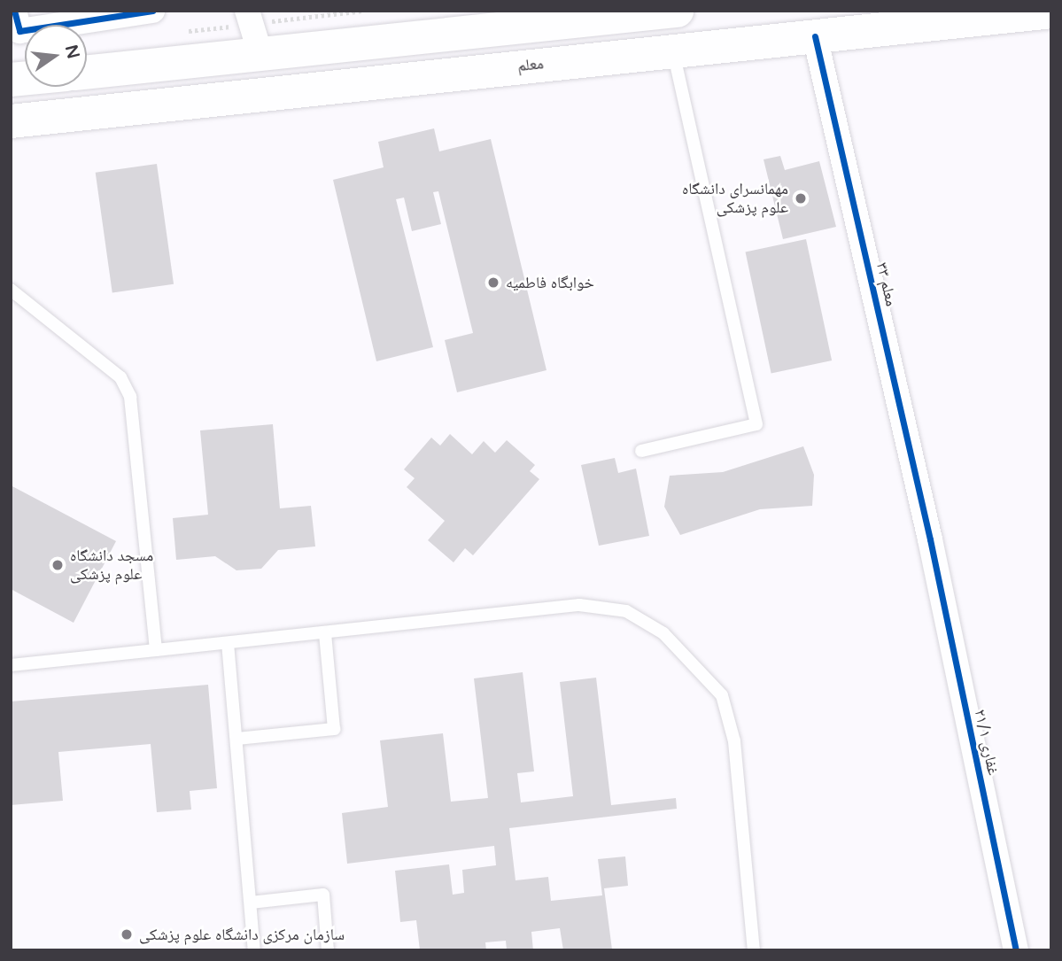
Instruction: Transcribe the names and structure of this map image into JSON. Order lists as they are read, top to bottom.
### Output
{
  "streets": {
    "main road": ["معلم"],
    "street": ["معلم ۳۳", "غفاری ۲۱/۱"]
  },
  "crossings": [
    ["معلم", "معلم ۳۳"],
    ["معلم ۳۳", "غفاری ۲۱/۱"]
  ],
  "places": [
    "مهمانسرای دانشگاه علوم پزشکی",
    "خوابگاه فاطمیه",
    "مسجد دانشگاه علوم پزشکی",
    "سازمان مرکزی دانشگاه علوم پزشکی"
  ],
  "north": "right"
}
